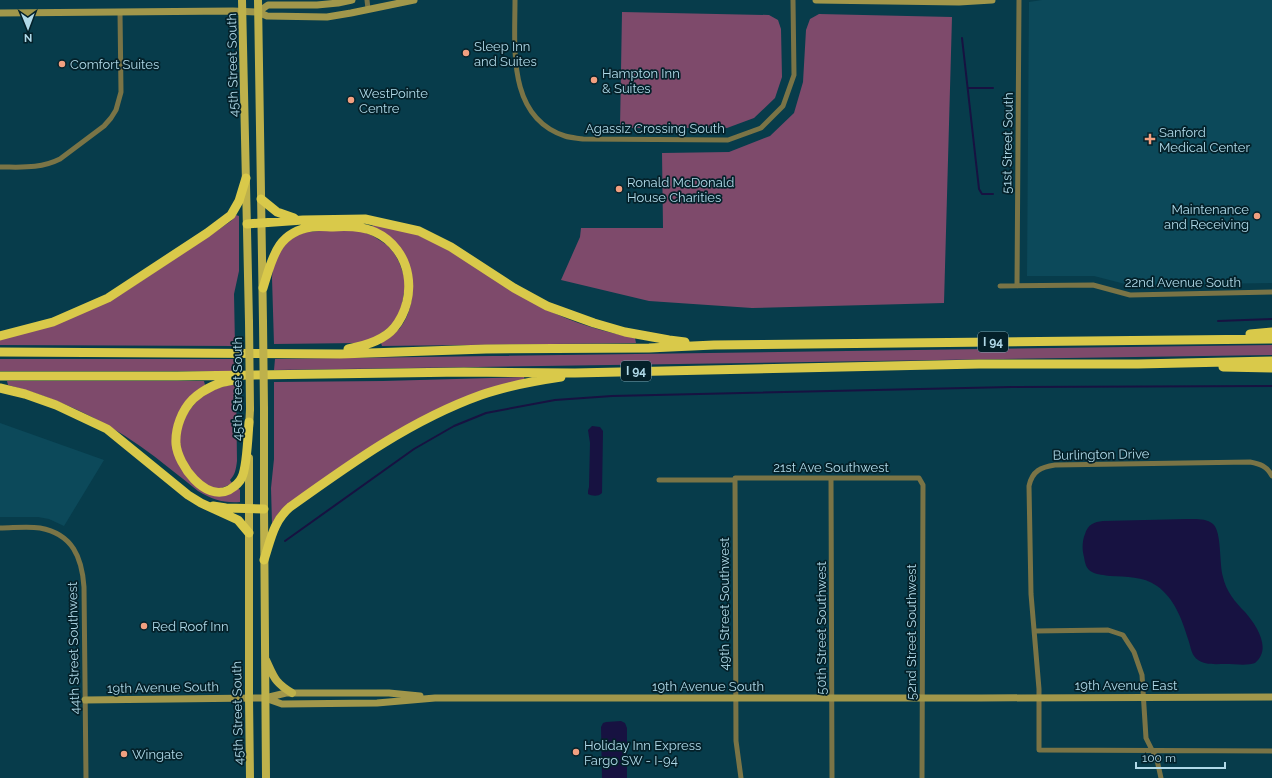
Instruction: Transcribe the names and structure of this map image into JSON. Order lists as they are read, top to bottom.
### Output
{
  "streets": {
    "highway": ["I 94"],
    "main road": ["45th Street South"],
    "street": [
      "Agassiz Crossing South",
      "51st Street South",
      "22nd Avenue South",
      "Burlington Drive",
      "21st Ave Southwest",
      "49th Street Southwest",
      "50th Street Southwest",
      "52nd Street Southwest",
      "44th Street Southwest",
      "19th Avenue East",
      "19th Avenue South"
    ]
  },
  "crossings": [
    ["45th Street South", "19th Avenue South"],
    ["51st Street South", "22nd Avenue South"],
    ["Burlington Drive", "19th Avenue East"],
    ["21st Ave Southwest", "49th Street Southwest"],
    ["21st Ave Southwest", "50th Street Southwest"],
    ["21st Ave Southwest", "52nd Street Southwest"],
    ["49th Street Southwest", "19th Avenue South"],
    ["50th Street Southwest", "19th Avenue South"],
    ["52nd Street Southwest", "19th Avenue South"],
    ["44th Street Southwest", "19th Avenue South"],
    ["19th Avenue East", "19th Avenue South"]
  ],
  "places": {
    "other": [
      "Sleep Inn and Suites",
      "Comfort Suites",
      "Hampton Inn & Suites",
      "WestPointe Centre",
      "Ronald McDonald House Charities",
      "Maintenance and Receiving",
      "Red Roof Inn",
      "Holiday Inn Express Fargo SW - I-94",
      "Wingate"
    ],
    "health": ["Sanford Medical Center"]
  },
  "scale_bar": "100 m",
  "north": "bottom"
}
